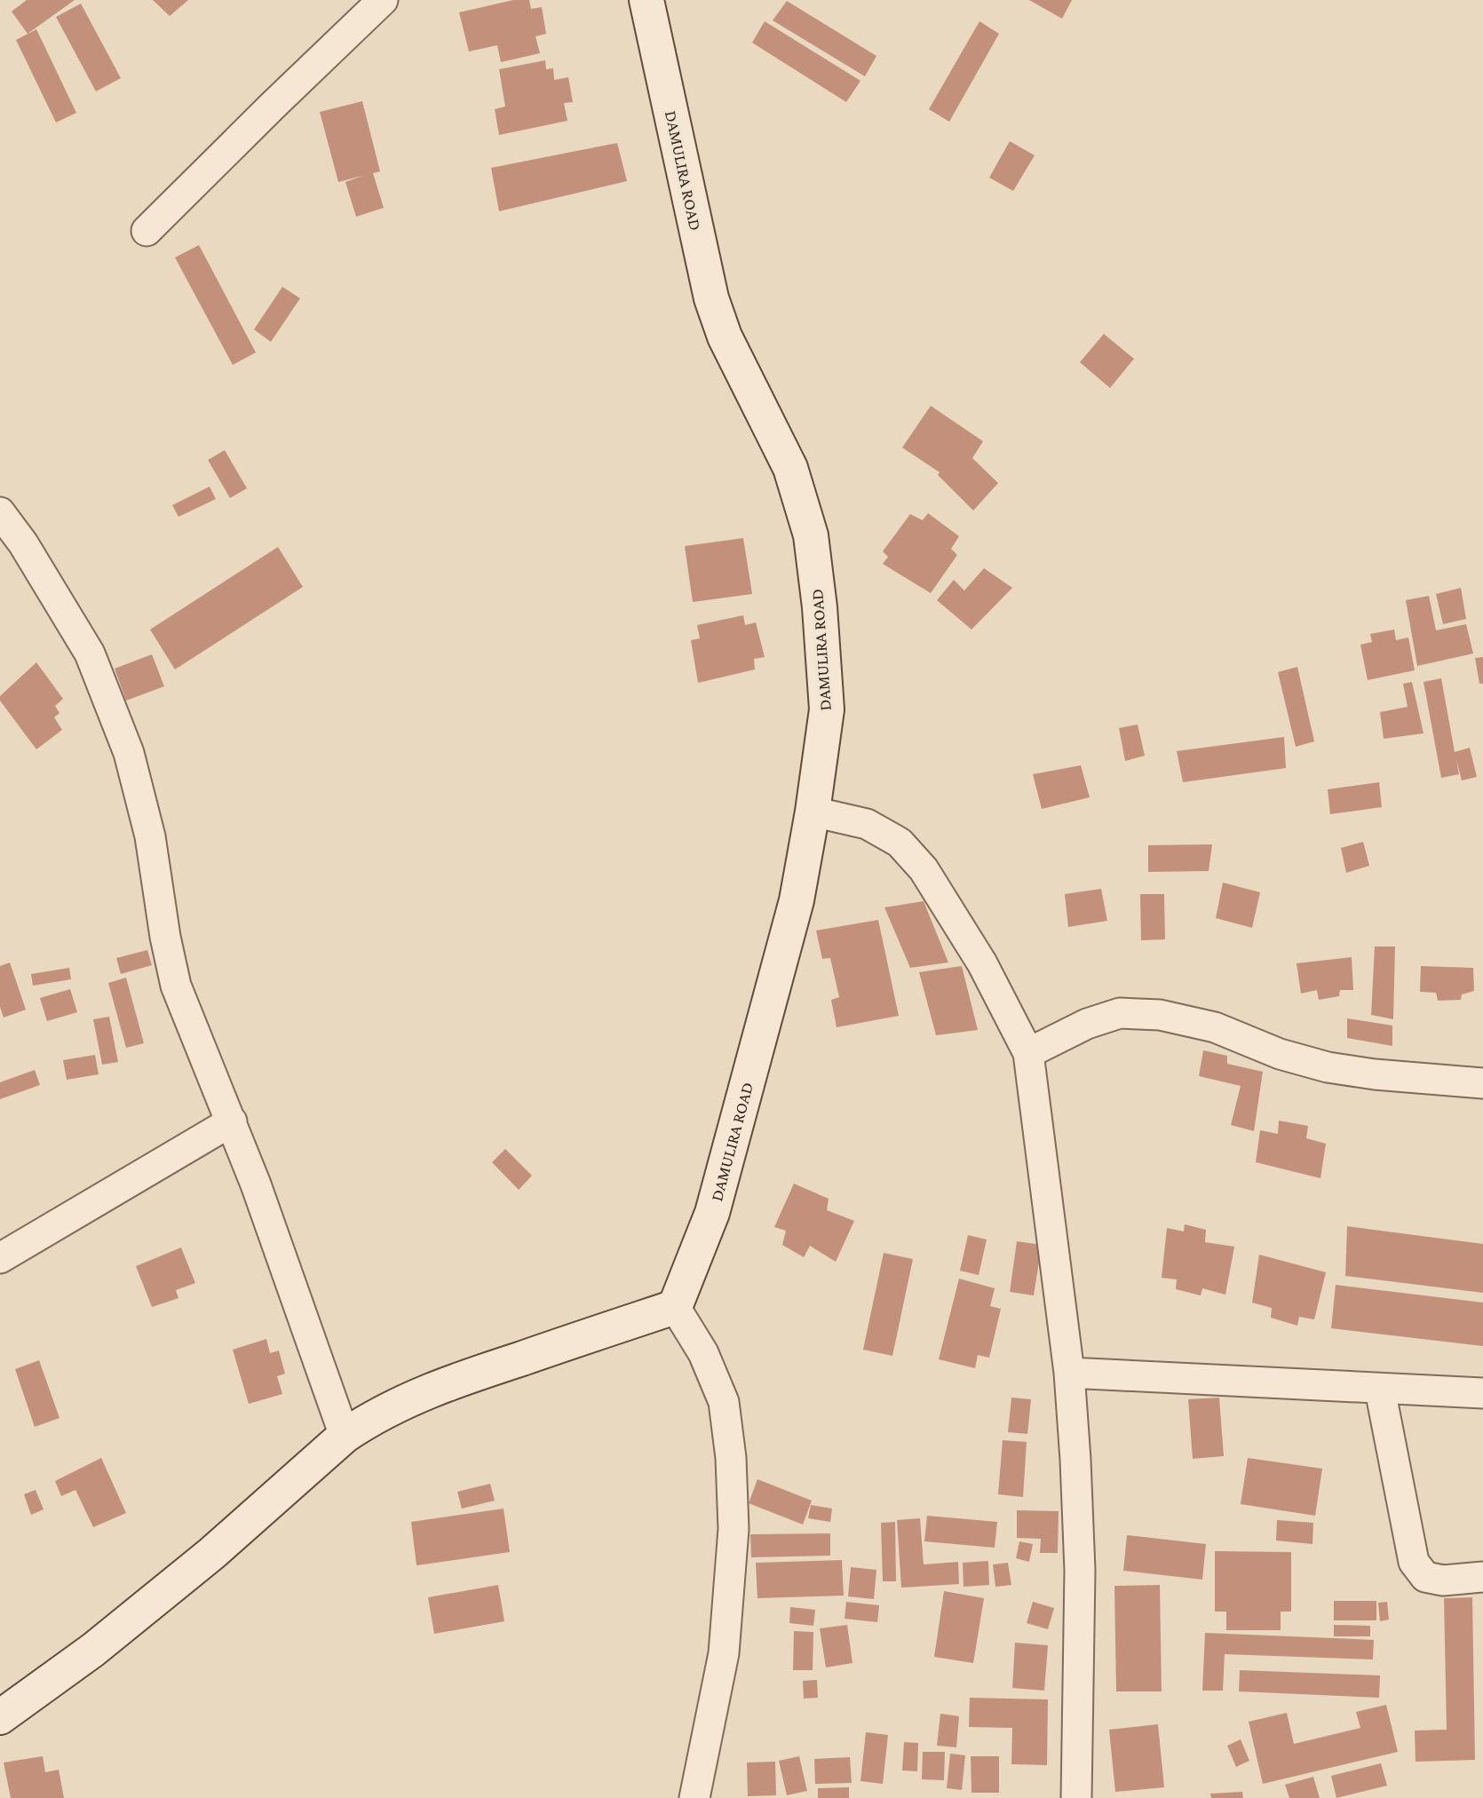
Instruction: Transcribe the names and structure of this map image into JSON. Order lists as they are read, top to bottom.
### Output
{
  "streets": {
    "street": ["DAMULIRA ROAD"]
  }
}
